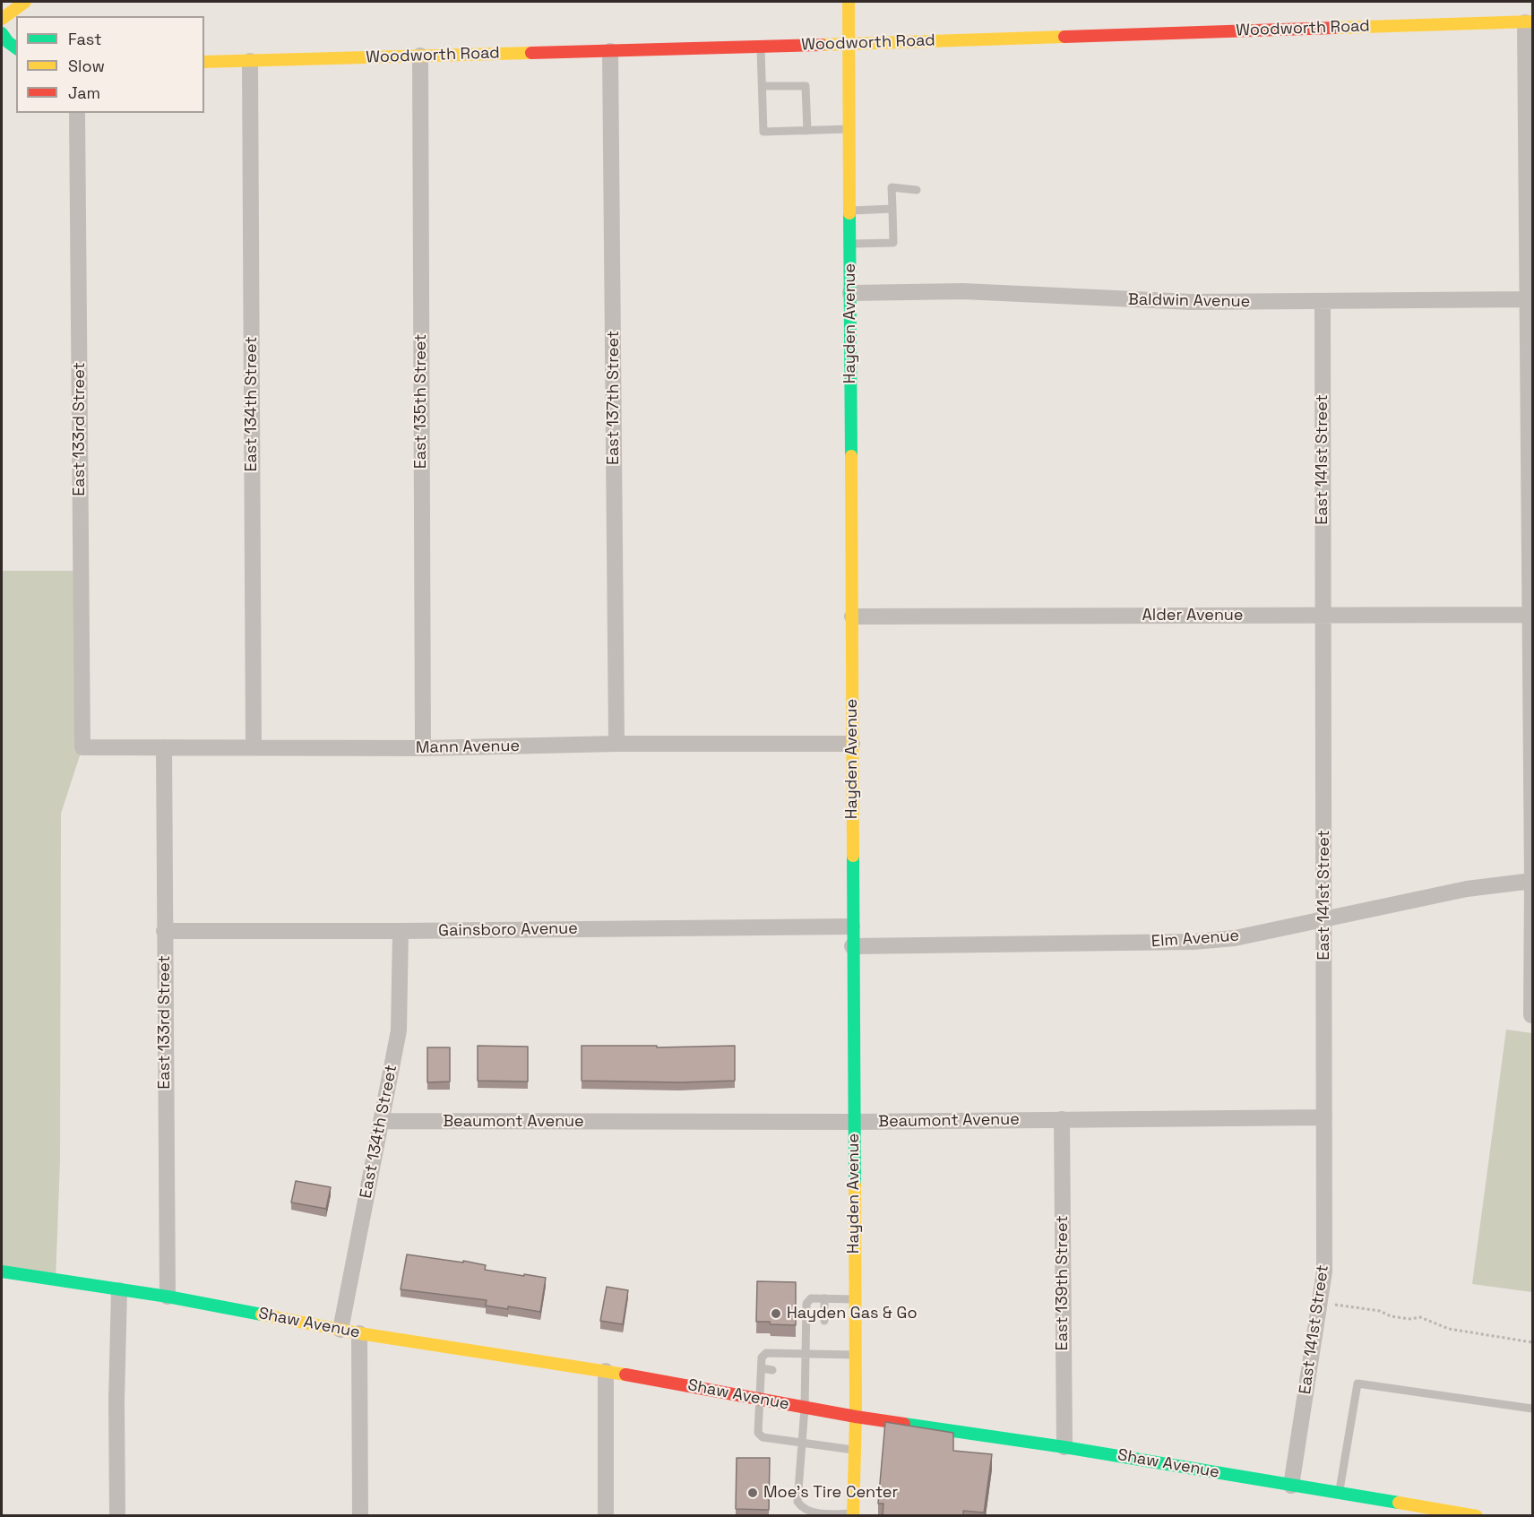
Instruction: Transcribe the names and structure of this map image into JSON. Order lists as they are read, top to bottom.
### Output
{
  "streets": {
    "street": [
      "Woodworth Road",
      "Baldwin Avenue",
      "Hayden Avenue",
      "East 137th Street",
      "East 135th Street",
      "East 134th Street",
      "East 133rd Street",
      "East 141st Street",
      "Alder Avenue",
      "Mann Avenue",
      "Gainsboro Avenue",
      "Elm Avenue",
      "Beaumont Avenue",
      "East 139th Street",
      "Shaw Avenue"
    ]
  },
  "crossings": [
    ["Woodworth Road", "Hayden Avenue"],
    ["Woodworth Road", "East 137th Street"],
    ["Woodworth Road", "East 135th Street"],
    ["Woodworth Road", "East 134th Street"],
    ["Baldwin Avenue", "Hayden Avenue"],
    ["Baldwin Avenue", "East 141st Street"],
    ["Hayden Avenue", "Alder Avenue"],
    ["Hayden Avenue", "Mann Avenue"],
    ["Hayden Avenue", "Gainsboro Avenue"],
    ["Hayden Avenue", "Elm Avenue"],
    ["Hayden Avenue", "Beaumont Avenue"],
    ["Hayden Avenue", "Shaw Avenue"],
    ["East 137th Street", "Mann Avenue"],
    ["East 135th Street", "Mann Avenue"],
    ["East 134th Street", "Mann Avenue"],
    ["East 134th Street", "Gainsboro Avenue"],
    ["East 134th Street", "Beaumont Avenue"],
    ["East 134th Street", "Shaw Avenue"],
    ["East 133rd Street", "Mann Avenue"],
    ["East 133rd Street", "Gainsboro Avenue"],
    ["East 133rd Street", "Shaw Avenue"],
    ["East 141st Street", "Alder Avenue"],
    ["East 141st Street", "Elm Avenue"],
    ["East 141st Street", "Beaumont Avenue"],
    ["East 141st Street", "Shaw Avenue"],
    ["Beaumont Avenue", "East 139th Street"],
    ["East 139th Street", "Shaw Avenue"]
  ],
  "places": ["Hayden Gas & Go", "Moe's Tire Center"],
  "legend": ["Fast", "Slow", "Jam"]
}
